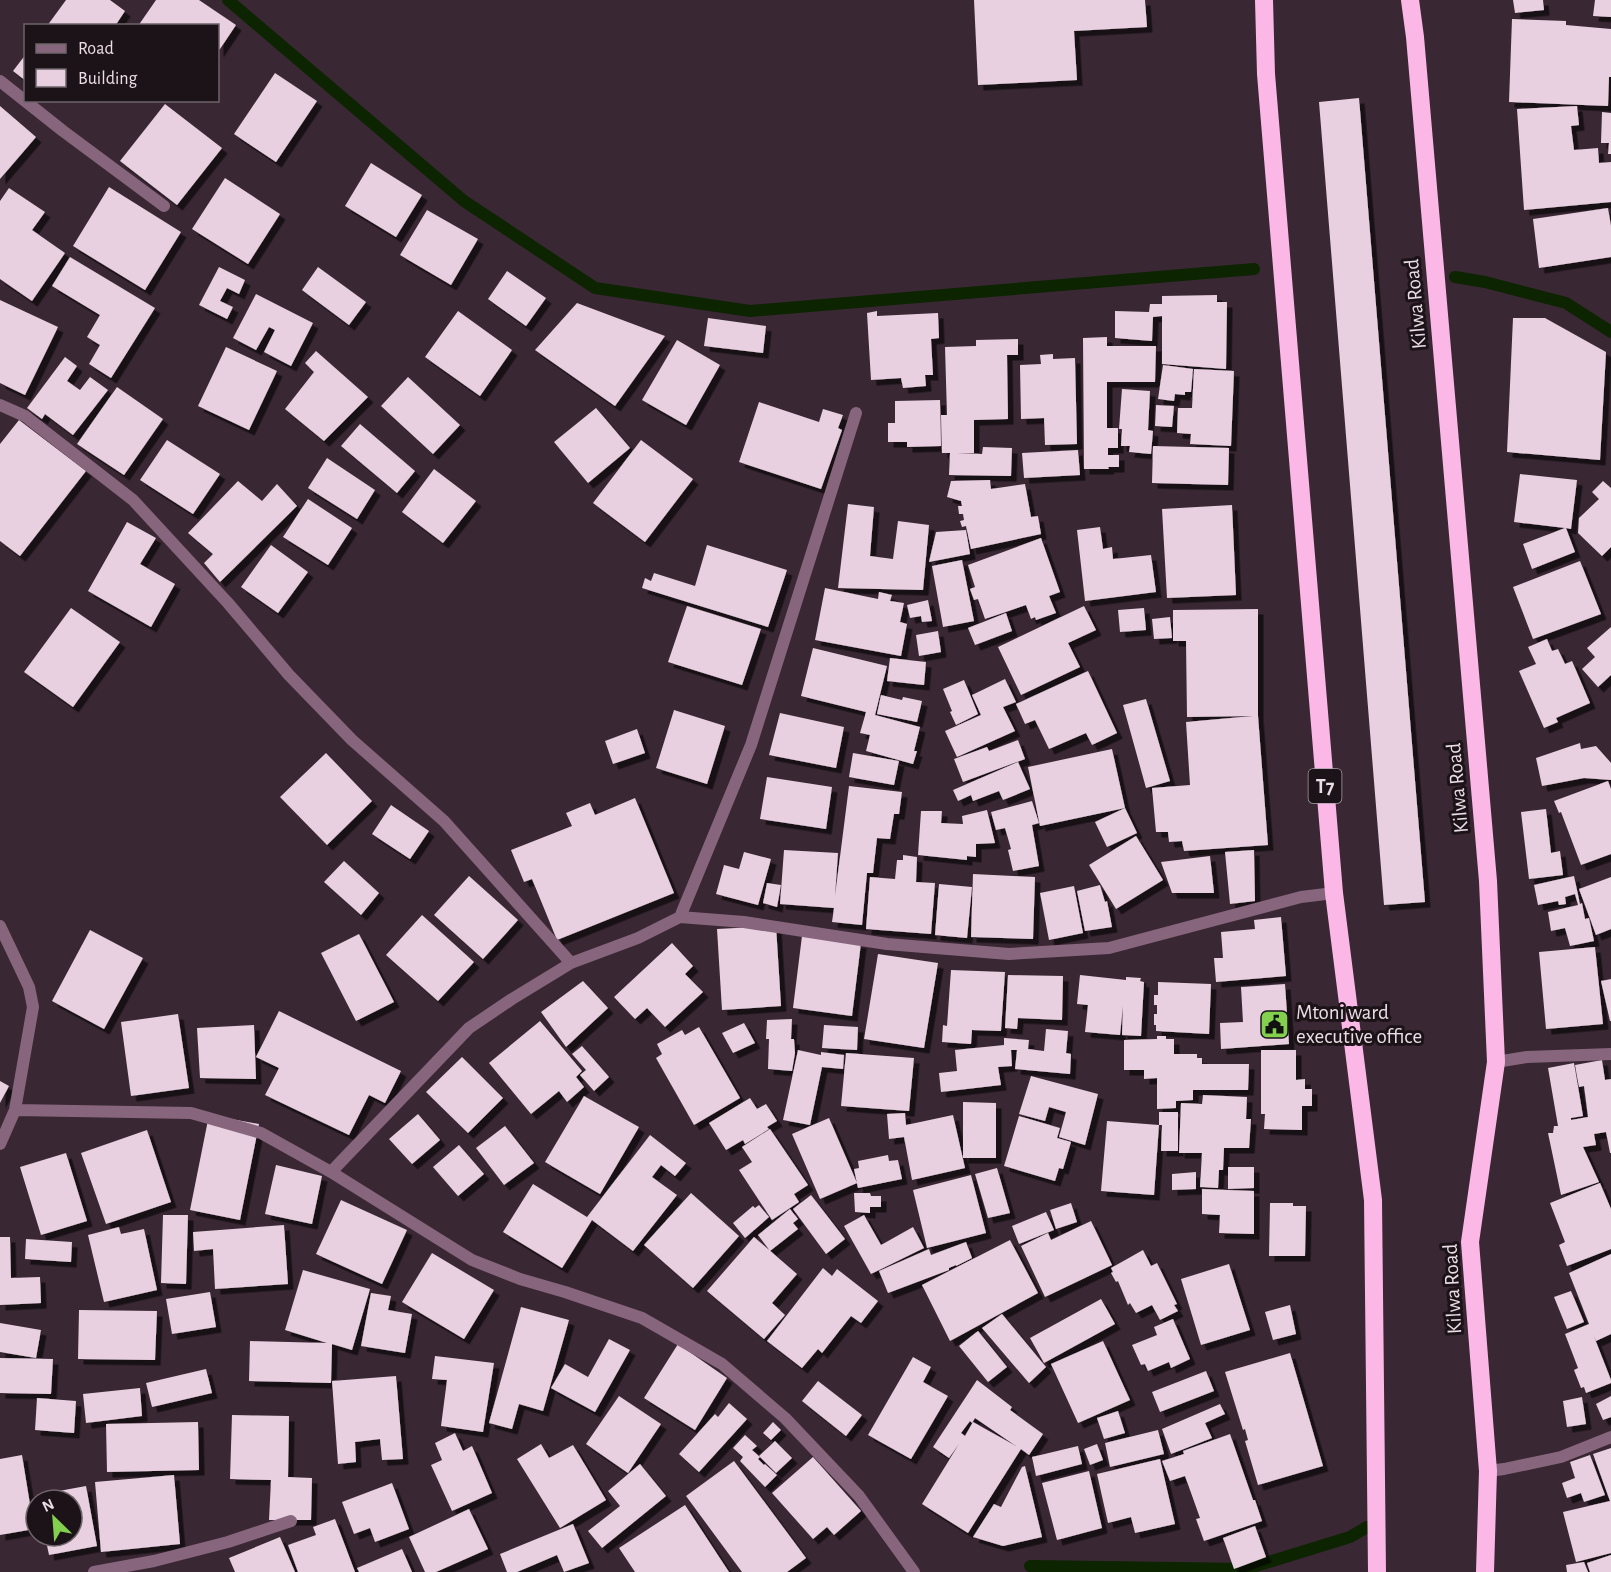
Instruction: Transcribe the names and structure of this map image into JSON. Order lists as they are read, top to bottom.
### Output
{
  "streets": {
    "highway": ["Kilwa Road", "T7"]
  },
  "places": {
    "public building": ["Mtoni ward executive office"]
  },
  "legend": ["Road", "Building"],
  "north": "top left"
}
